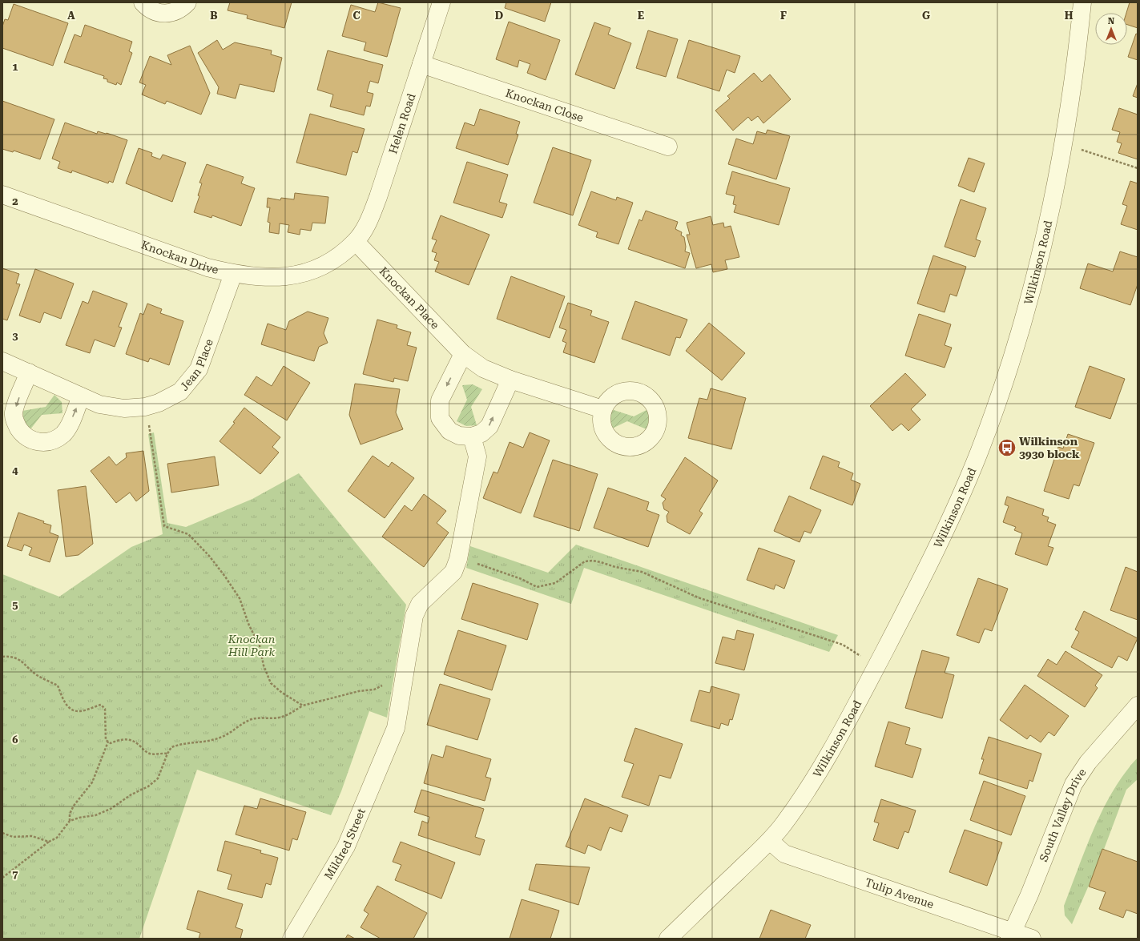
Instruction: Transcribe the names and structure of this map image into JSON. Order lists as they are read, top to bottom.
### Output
{
  "streets": {
    "street": [
      "Knockan Close",
      "Helen Road",
      "Knockan Drive",
      "Wilkinson Road",
      "Knockan Place",
      "Jean Place",
      "South Valley Drive",
      "Mildred Street",
      "Tulip Avenue"
    ]
  },
  "crossings": [
    ["Knockan Close", "Helen Road"],
    ["Helen Road", "Knockan Drive"],
    ["Helen Road", "Knockan Place"],
    ["Knockan Drive", "Knockan Place"],
    ["Knockan Drive", "Jean Place"],
    ["Wilkinson Road", "Tulip Avenue"],
    ["South Valley Drive", "Tulip Avenue"]
  ],
  "parks": ["Knockan Hill Park"],
  "places": {
    "bus stop": ["Wilkinson 3930 block"]
  },
  "north": "top",
  "grid": {
    "columns": [
      "A",
      "B",
      "C",
      "D",
      "E",
      "F",
      "G",
      "H"
    ],
    "rows": [
      "1",
      "2",
      "3",
      "4",
      "5",
      "6",
      "7"
    ]
  }
}
